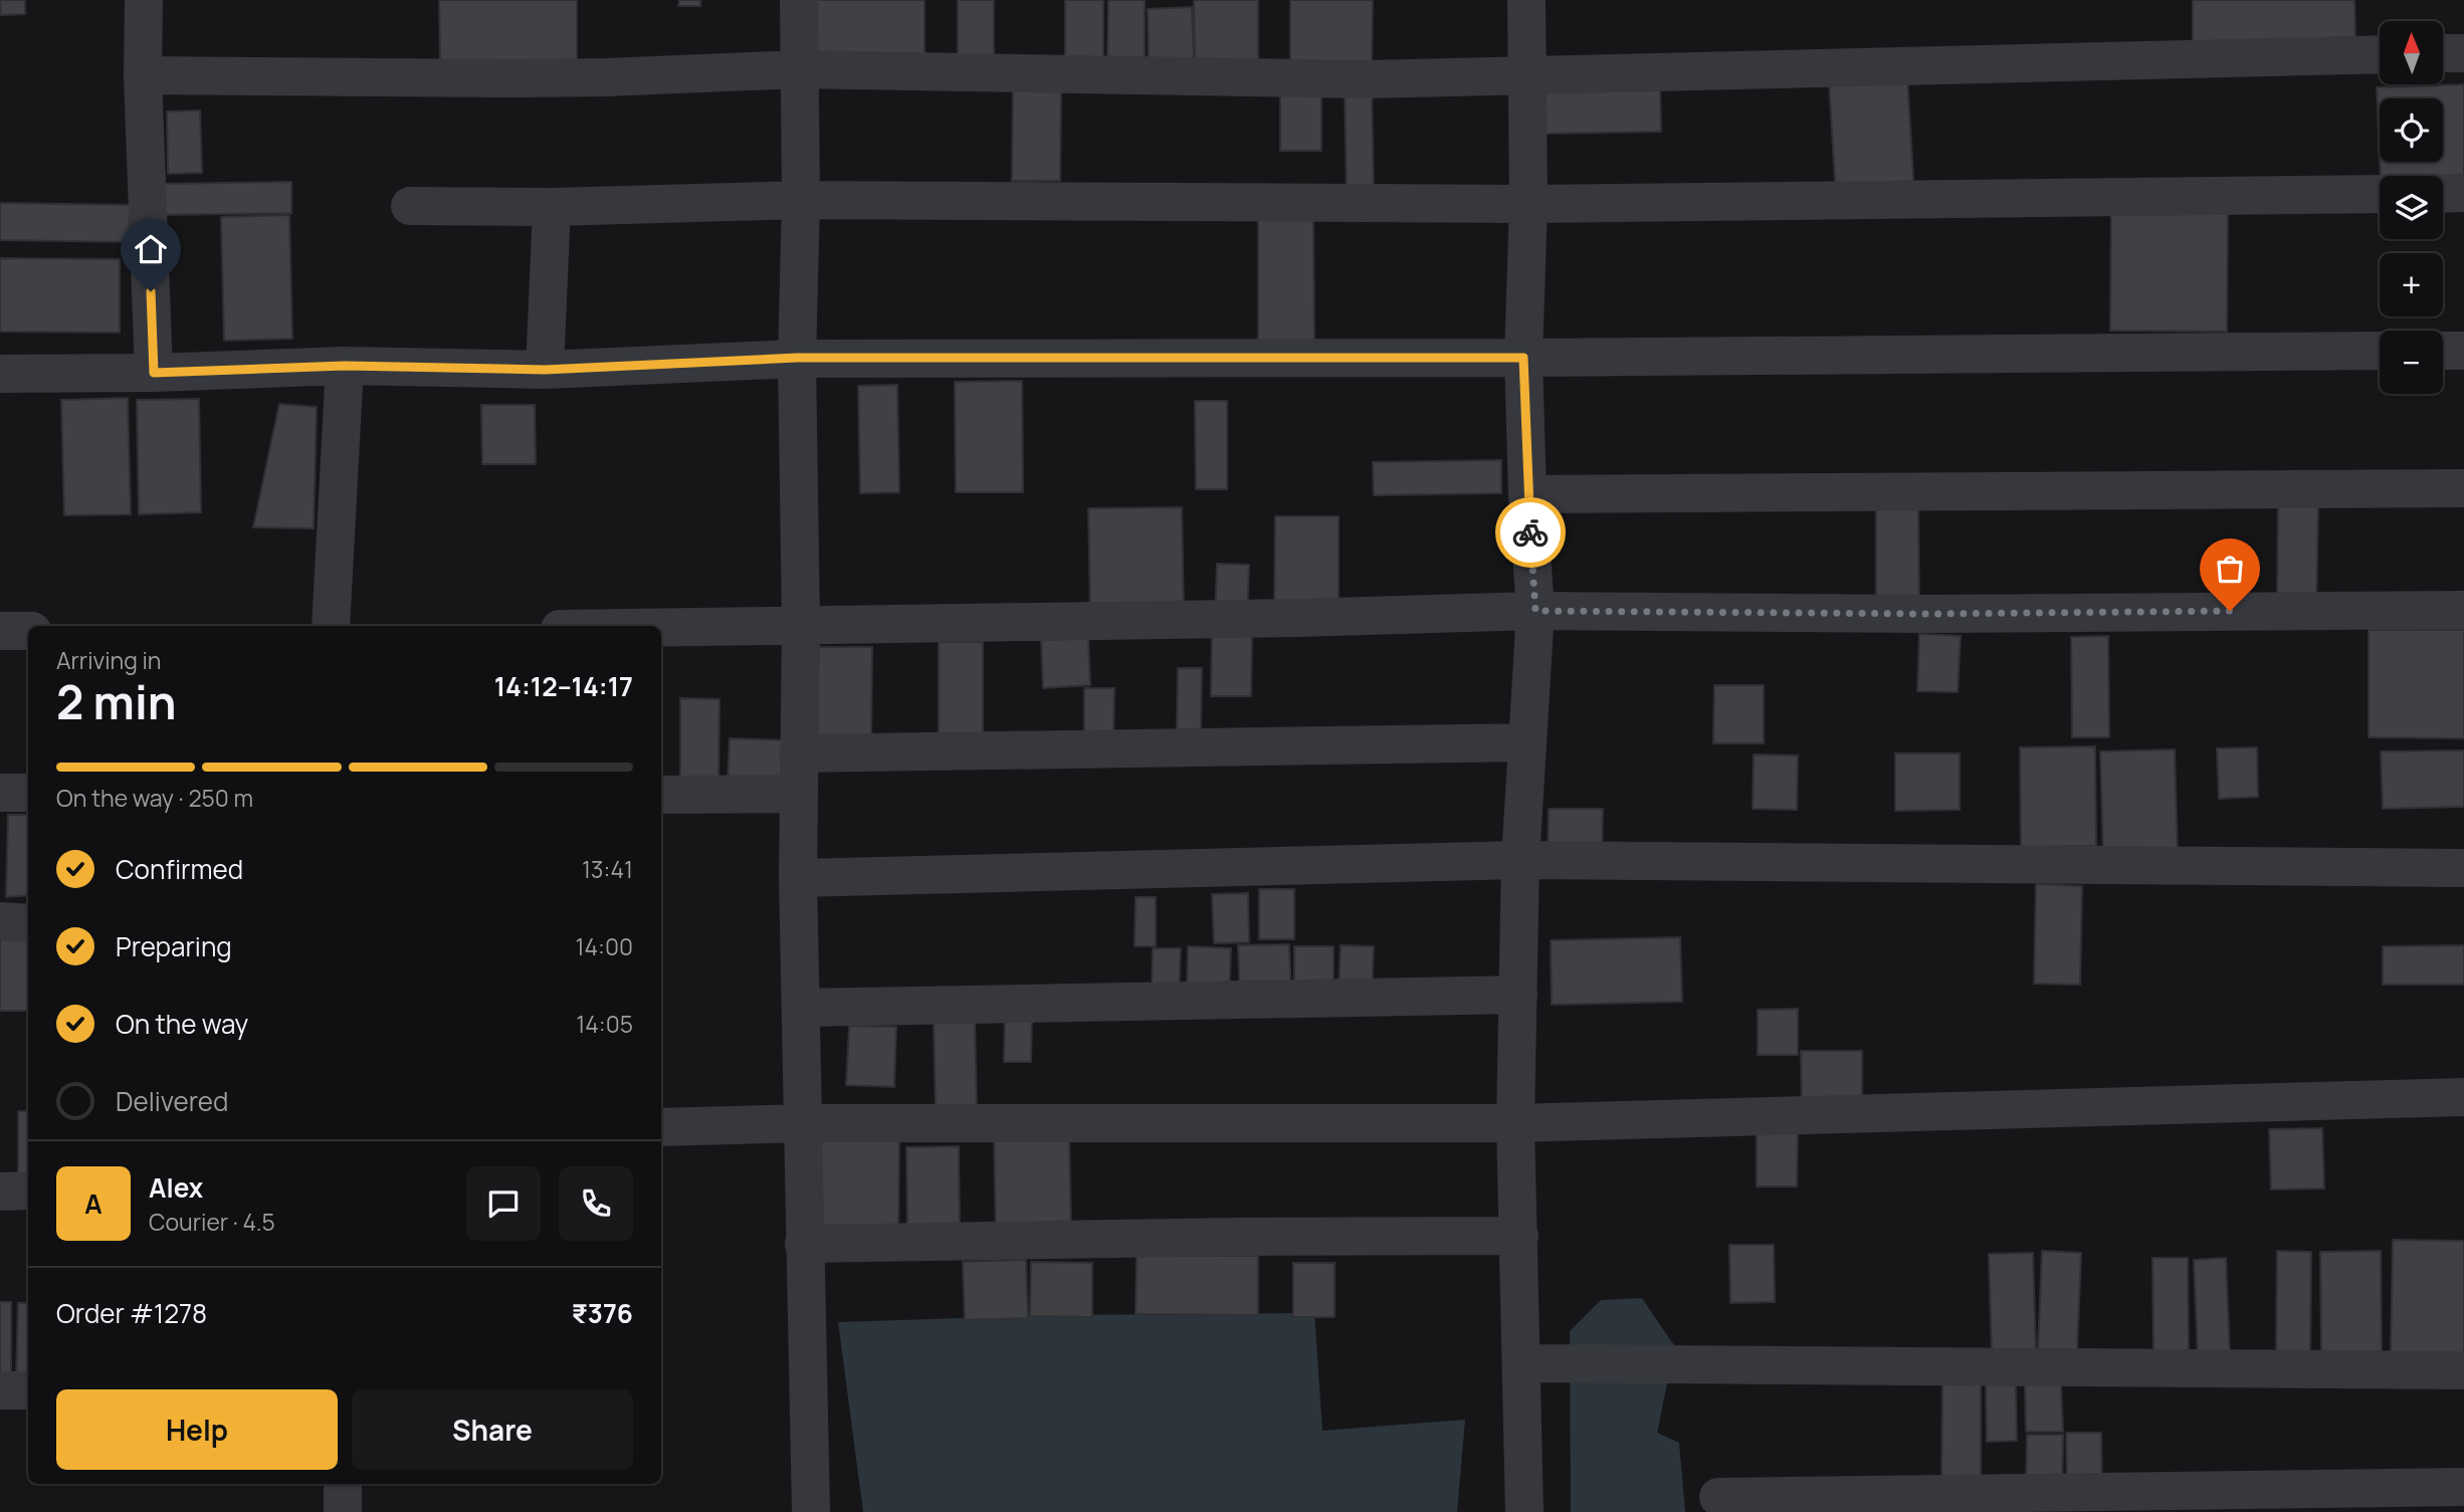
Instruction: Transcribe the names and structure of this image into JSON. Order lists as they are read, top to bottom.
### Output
{
  "north": "top",
  "page": {
    "map_buttons": ["+", "−"],
    "heading": ["2 min", "Arriving in", "14:12–14:17"],
    "panel": [
      "Alex",
      "Courier · 4.5",
      "Order #1278",
      "₹376"
    ],
    "bar": "On the way · 250 m",
    "list": [
      ["Confirmed", "13:41"],
      ["Preparing", "14:00"],
      ["On the way", "14:05"],
      "Delivered"
    ],
    "round": "A",
    "buttons": ["Help", "Share"]
  }
}
